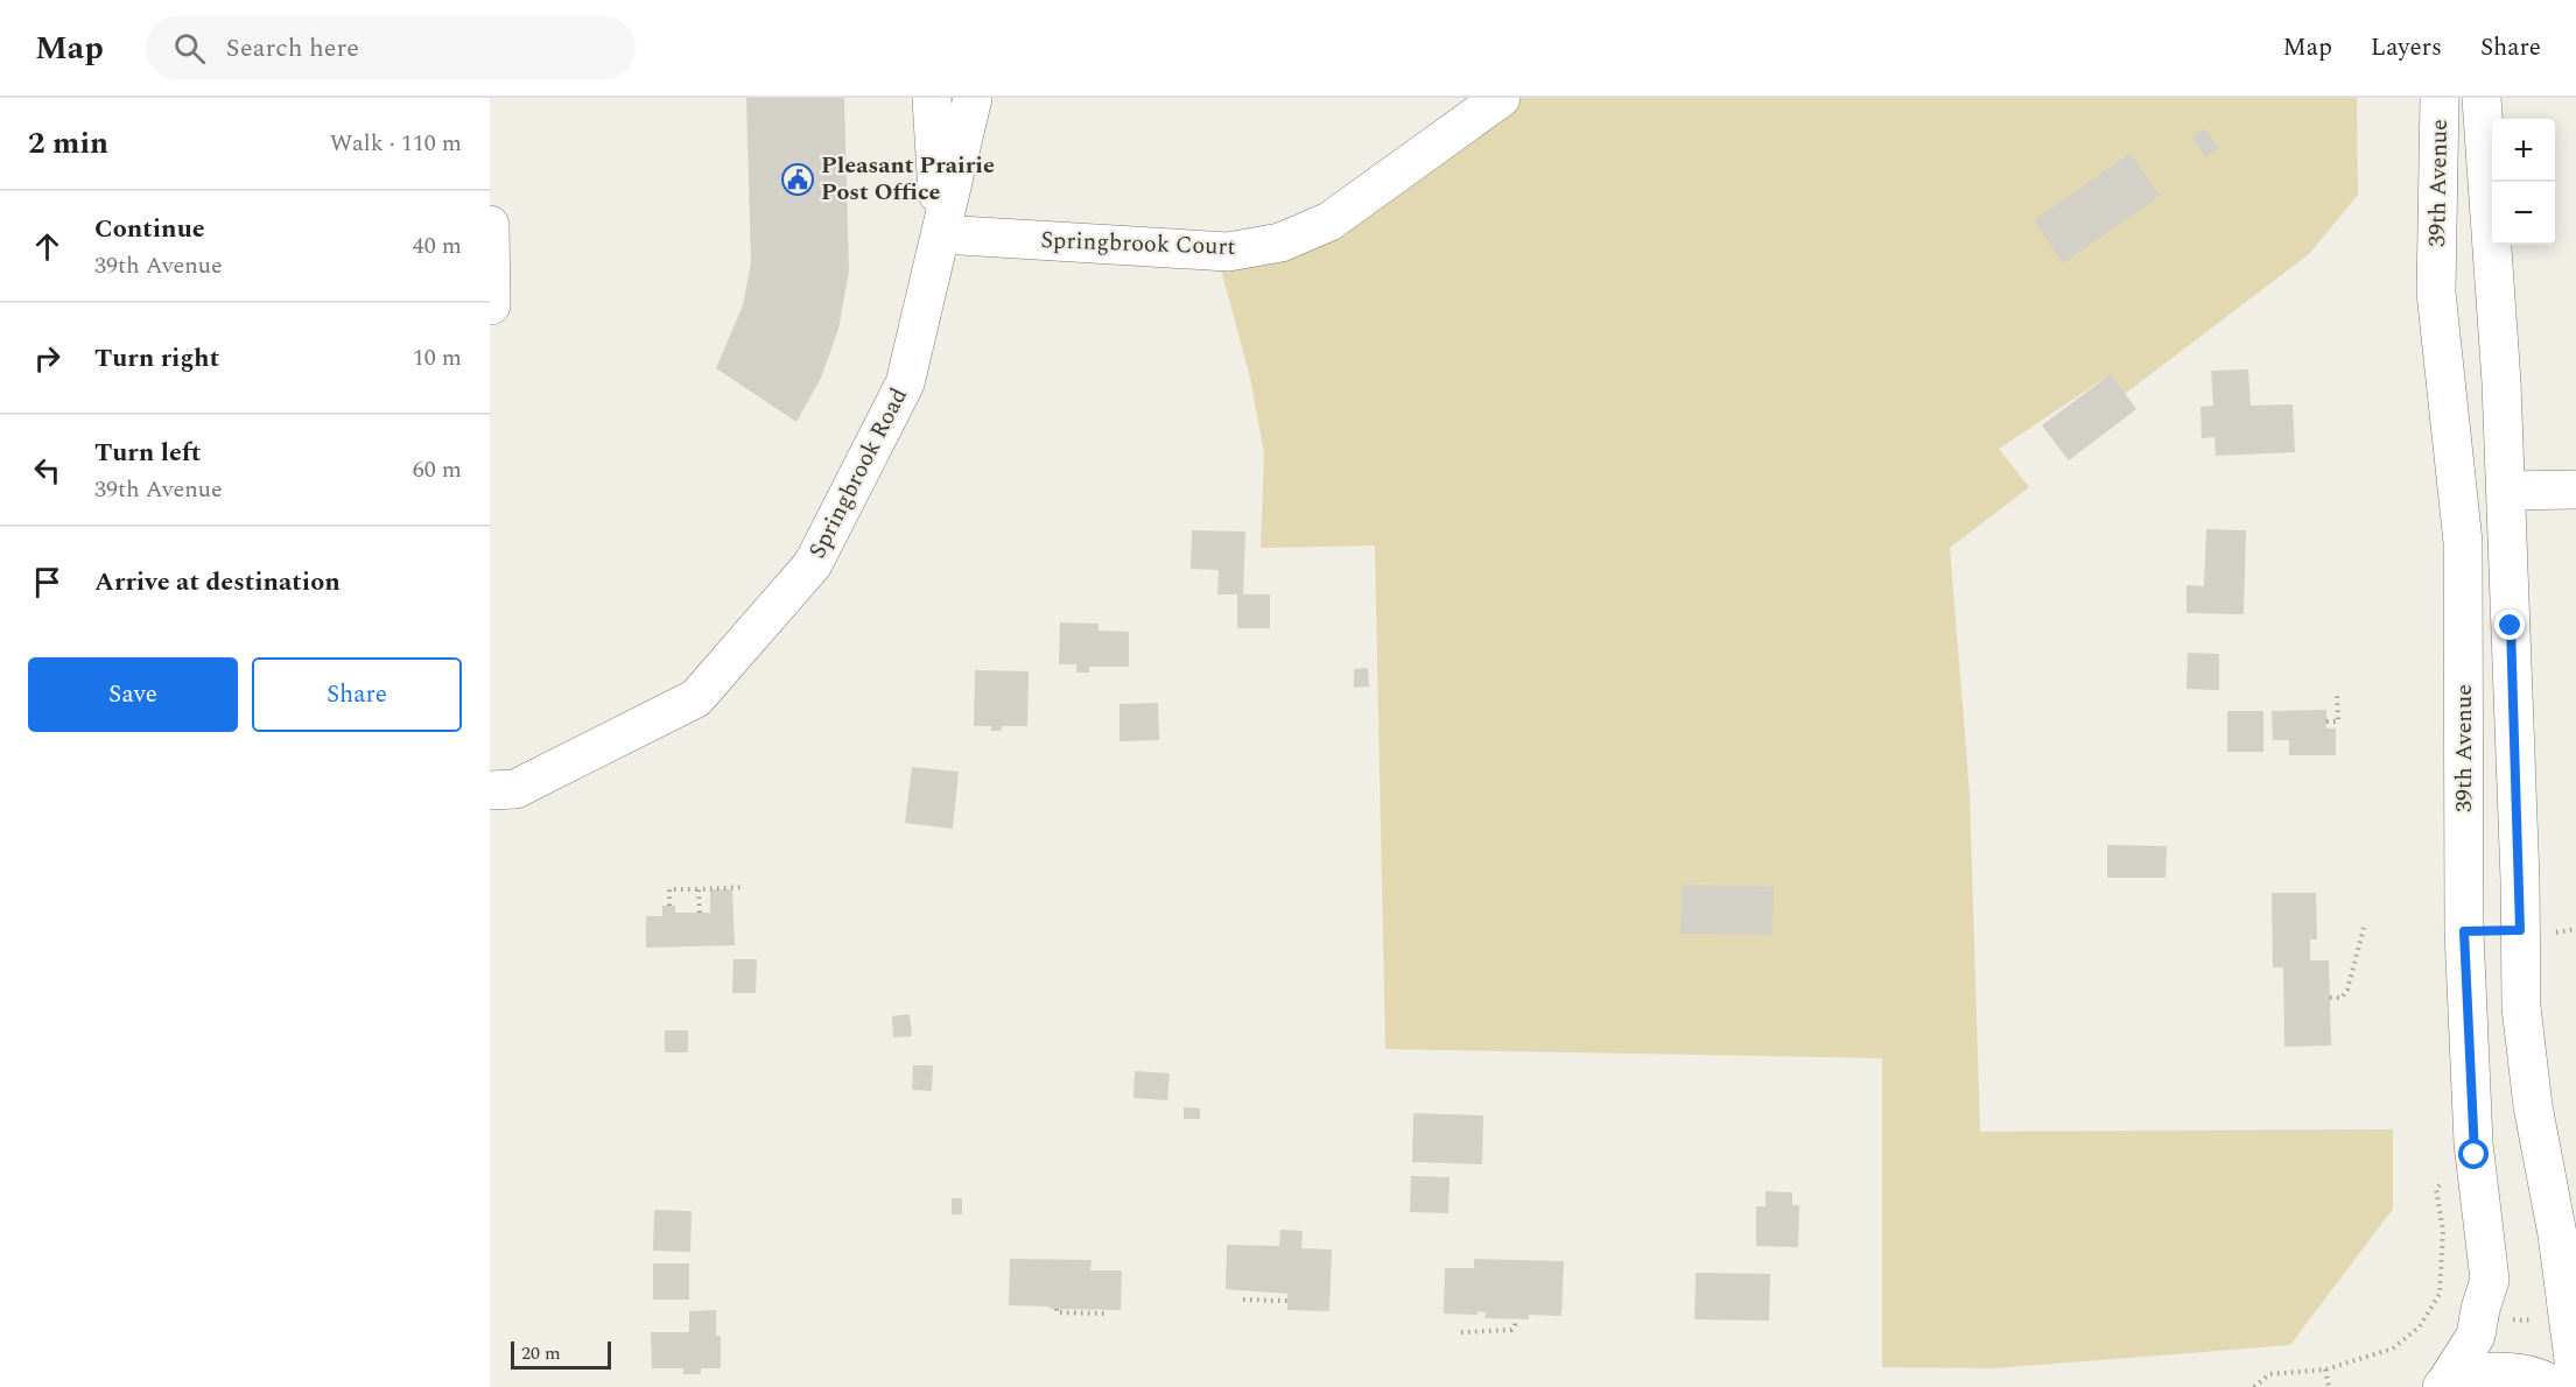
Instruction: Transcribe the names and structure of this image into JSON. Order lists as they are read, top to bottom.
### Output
{
  "streets": {
    "main road": ["39th Avenue", "Springbrook Court", "Springbrook Road"]
  },
  "crossings": [
    ["Springbrook Court", "Springbrook Road"]
  ],
  "places": {
    "public building": ["Pleasant Prairie Post Office"]
  },
  "scale_bar": "20 m",
  "page": {
    "header": "Map",
    "search": "Search here",
    "nav": ["Map", "Layers", "Share"],
    "heading": ["2 min", "Walk · 110 m"],
    "map_buttons": ["+", "−"],
    "list": [
      ["Continue", "39th Avenue", "40 m"],
      ["Turn right", "10 m"],
      ["Turn left", "39th Avenue", "60 m"],
      "Arrive at destination"
    ],
    "buttons": ["Save", "Share"],
    "scale": "20 m"
  }
}
